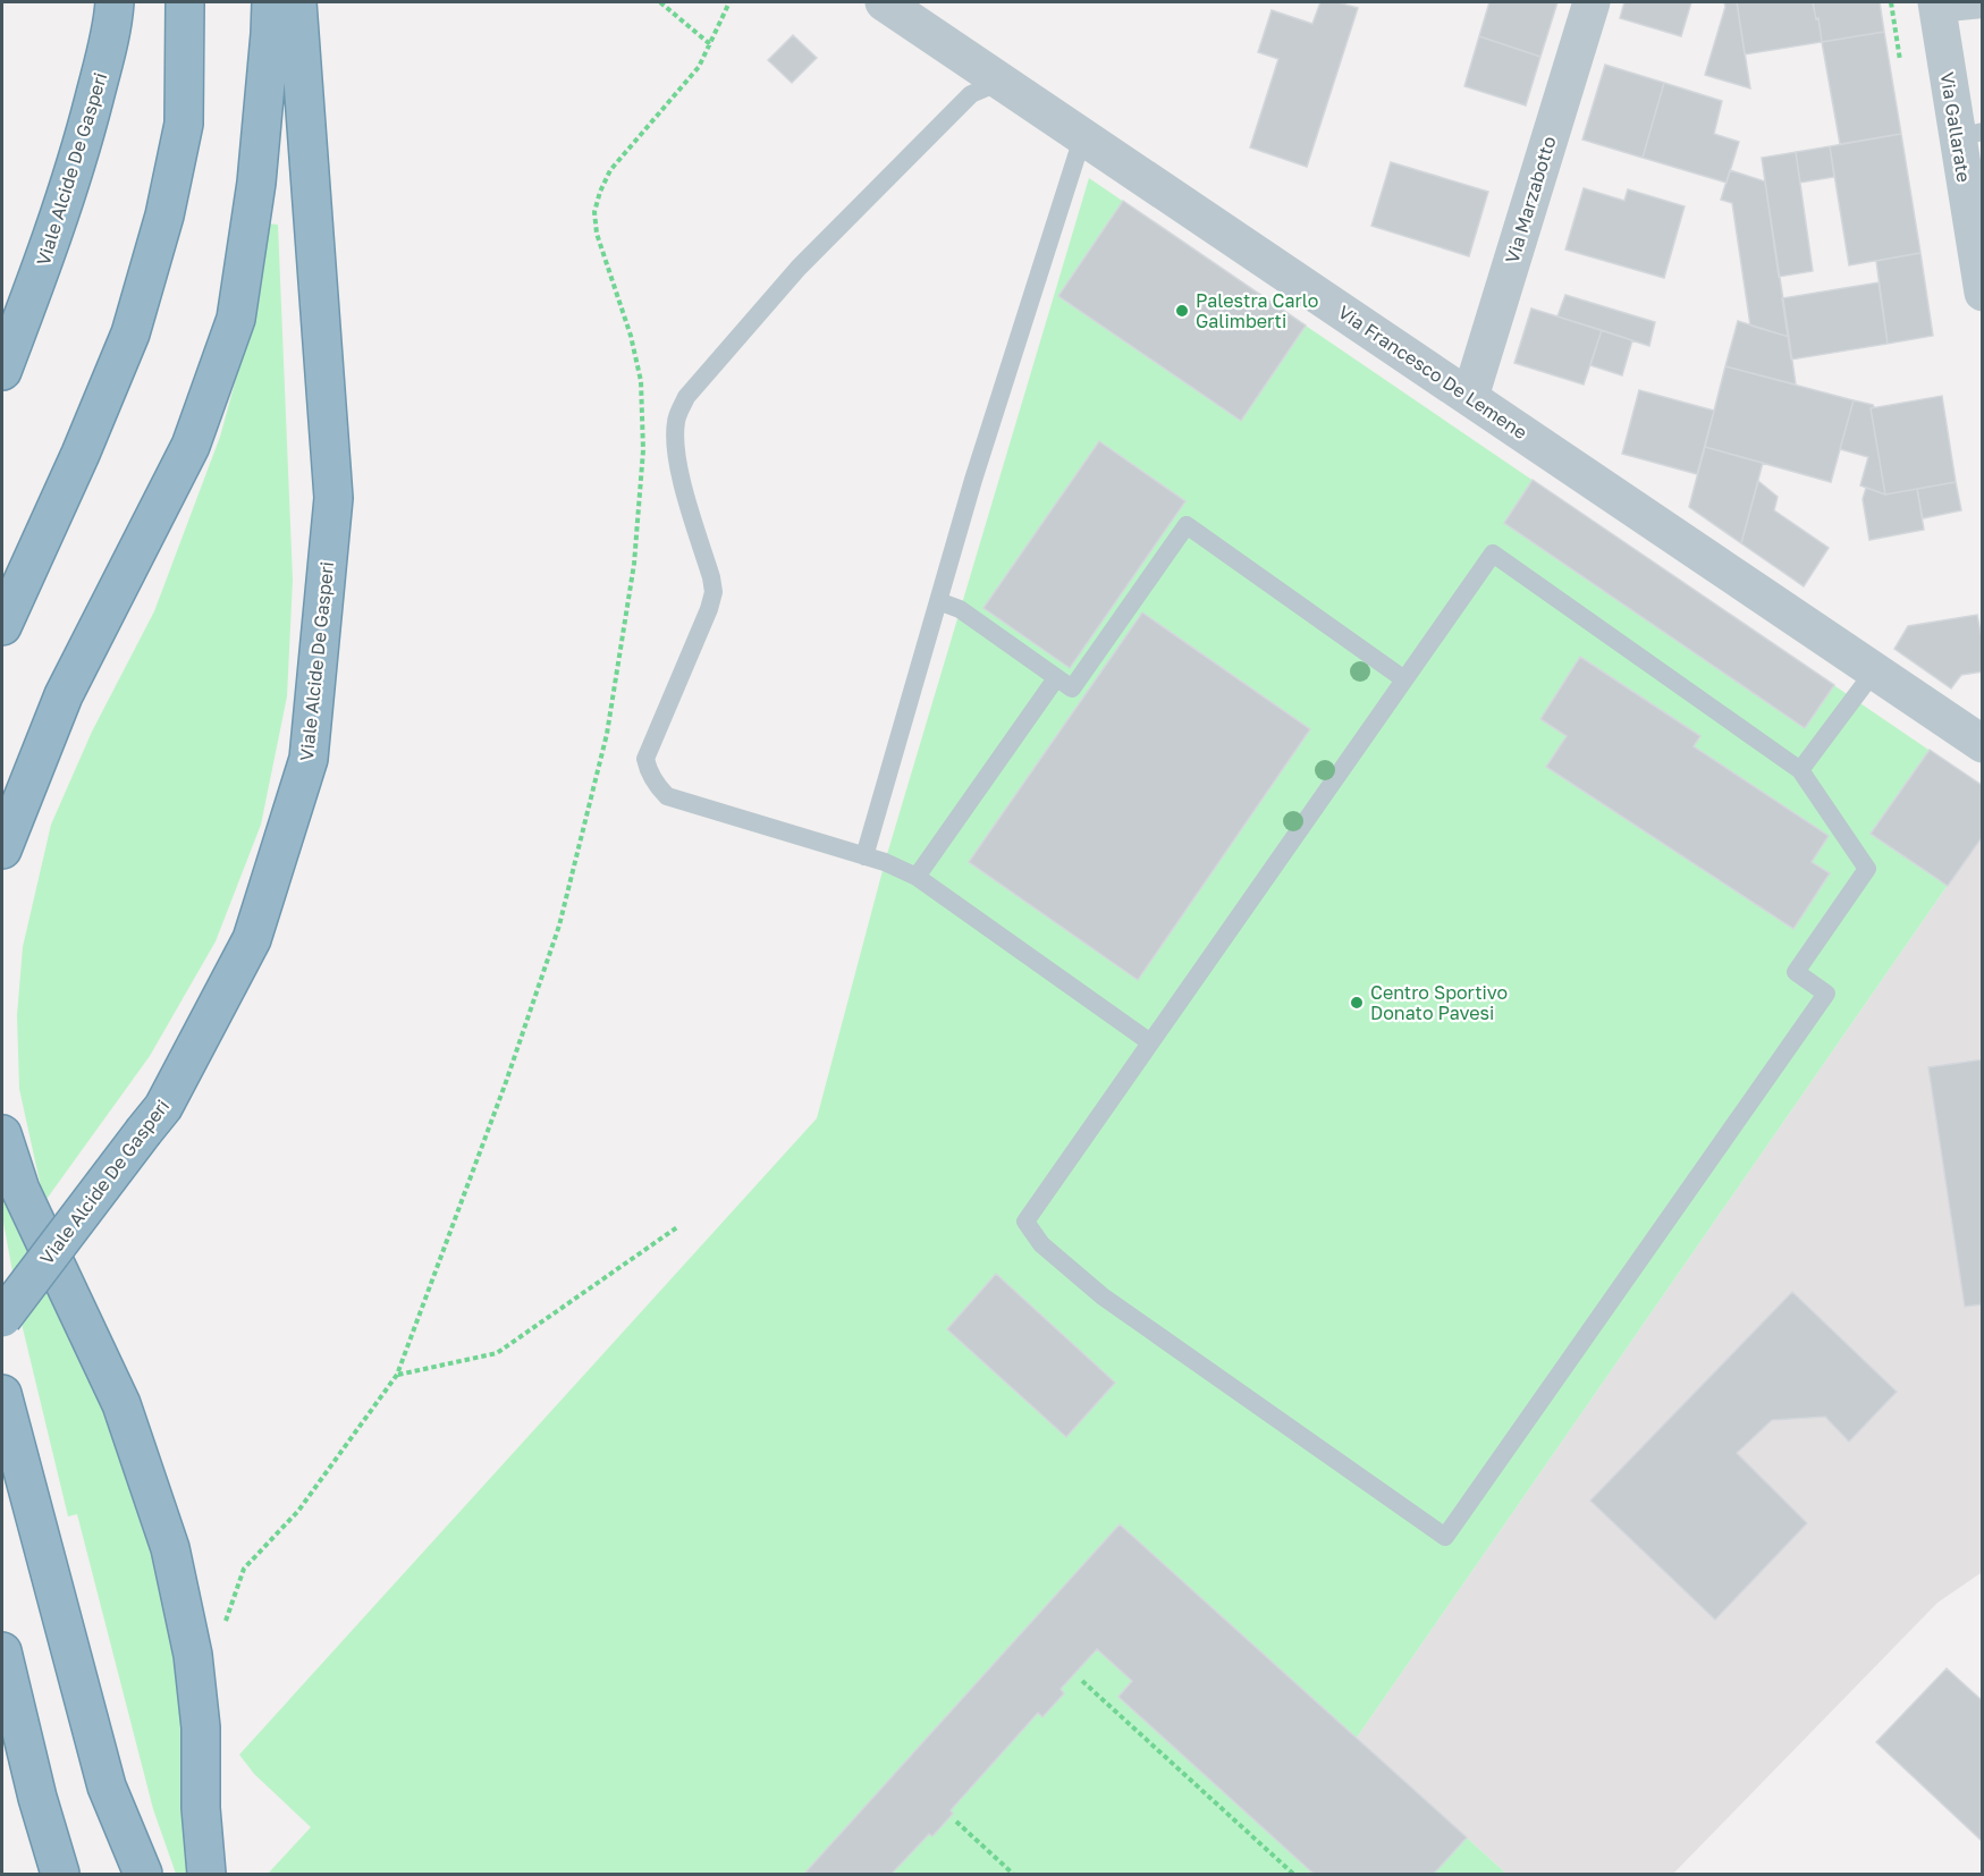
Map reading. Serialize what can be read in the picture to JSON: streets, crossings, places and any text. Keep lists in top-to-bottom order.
{
  "streets": {
    "highway": ["Viale Alcide De Gasperi"],
    "street": ["Via Gallarate", "Via Marzabotto", "Via Francesco De Lemene"]
  },
  "crossings": [
    ["Via Marzabotto", "Via Francesco De Lemene"]
  ],
  "places": ["Palestra Carlo Galimberti", "Centro Sportivo Donato Pavesi"]
}
